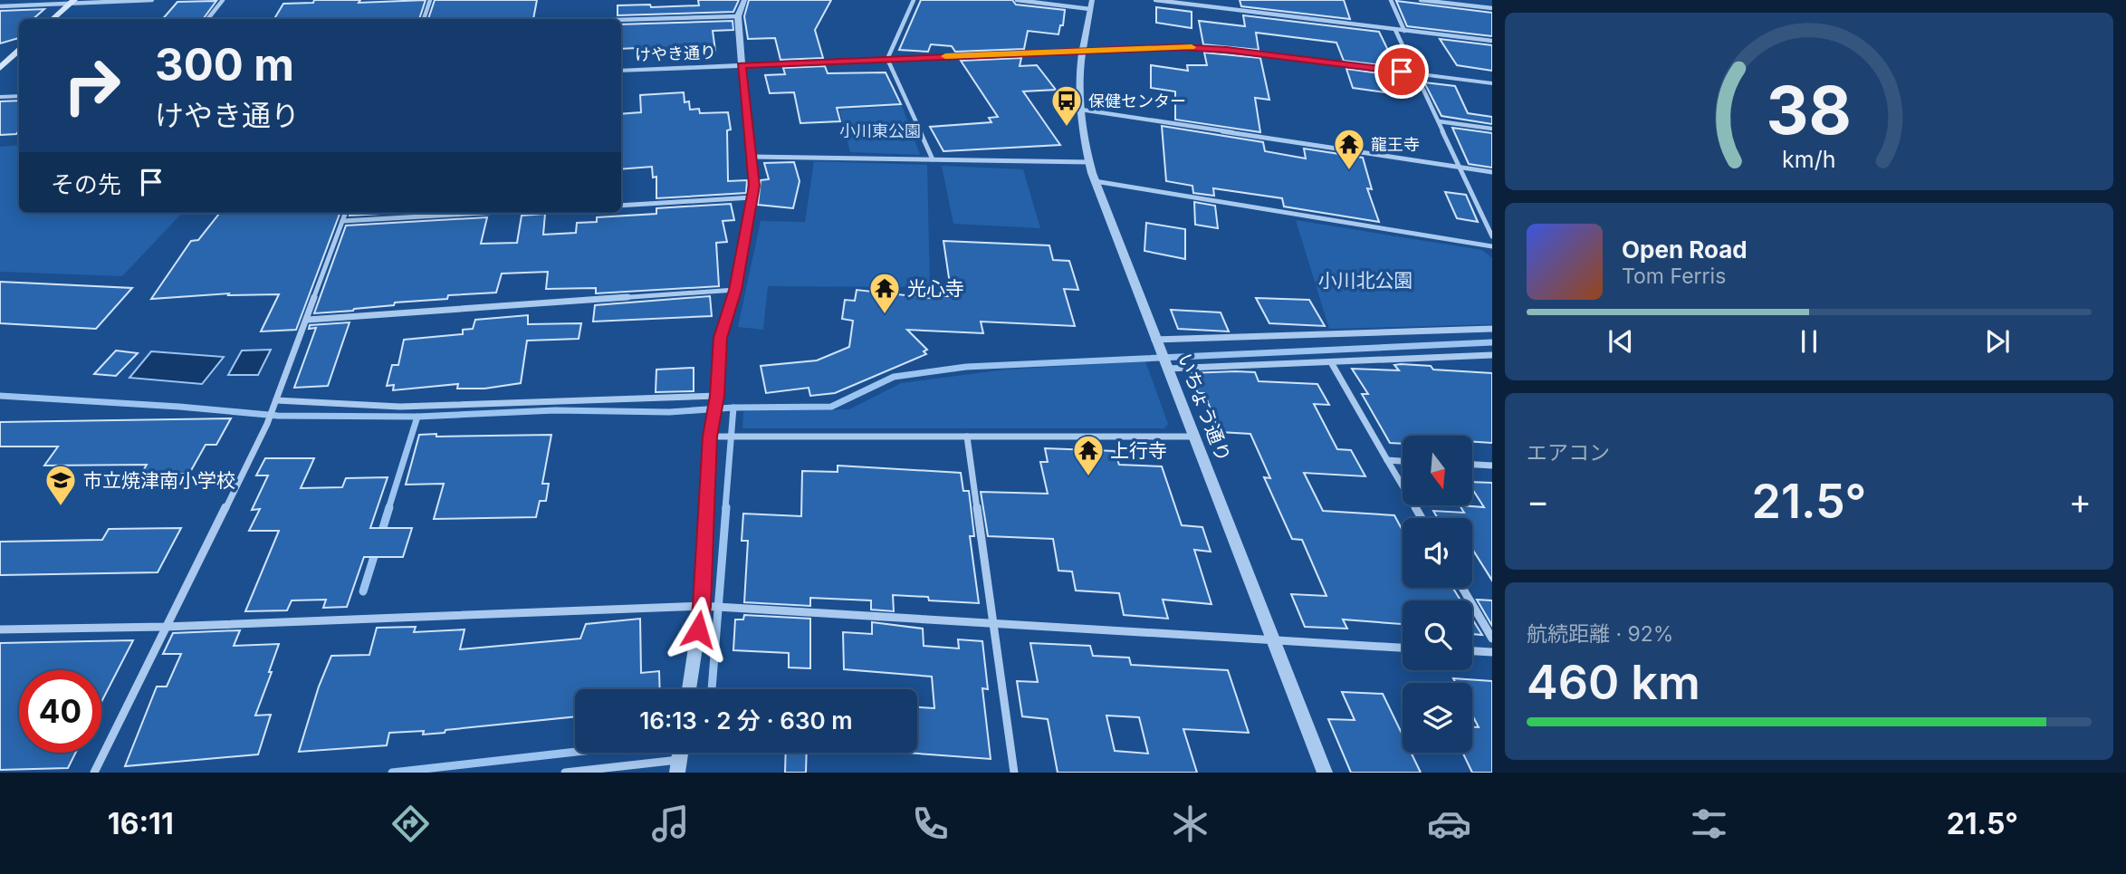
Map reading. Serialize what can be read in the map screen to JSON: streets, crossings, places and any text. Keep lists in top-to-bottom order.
{
  "streets": {
    "street": ["けやき通り", "いちょう通り"]
  },
  "crossings": [
    ["けやき通り", "いちょう通り"]
  ],
  "parks": ["小川東公園", "小川北公園"],
  "places": {
    "bus stop": ["保健センター"],
    "temple": ["龍王寺", "光心寺", "上行寺"],
    "school or university": ["市立焼津南小学校"]
  },
  "north": "bottom",
  "page": {
    "turn": ["300 m", "けやき通り"],
    "then": "その先",
    "song": ["Open Road", "Tom Ferris"],
    "tile": [
      "エアコン",
      ["航続距離 · 92%", "460 km"]
    ],
    "heat": ["−", "21.5°", "+"],
    "limit": "40",
    "trip": "16:13 · 2 分 · 630 m",
    "tabs": ["16:11", "21.5°"],
    "gauge": ["38", "km/h"]
  }
}
